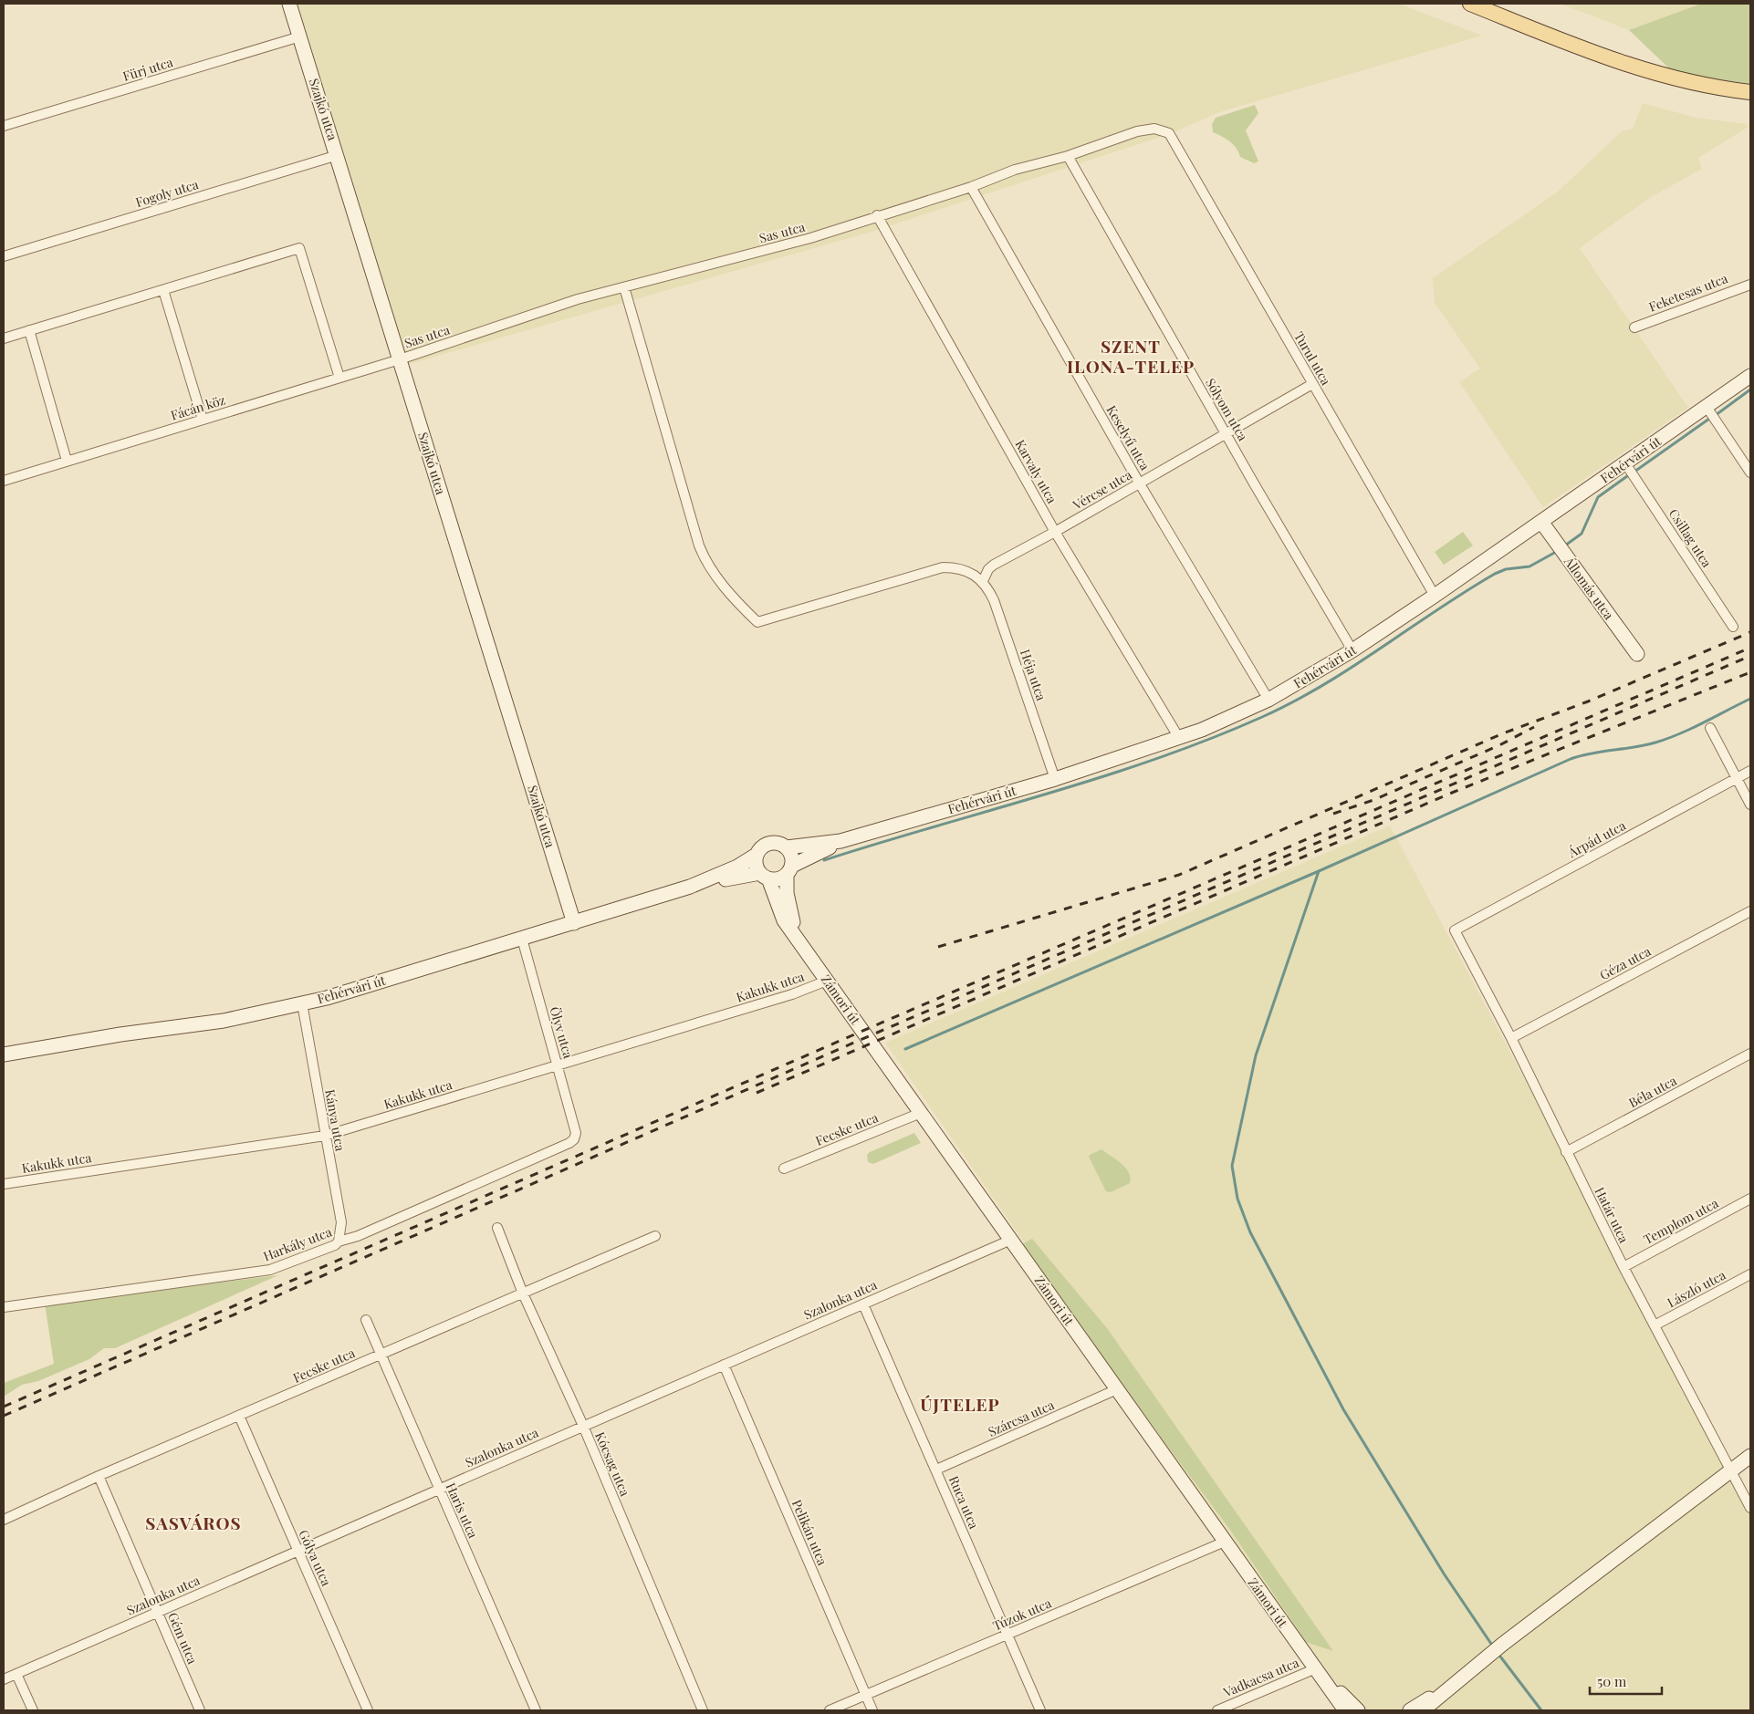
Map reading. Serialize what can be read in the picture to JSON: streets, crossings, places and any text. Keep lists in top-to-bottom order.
{
  "streets": {
    "main road": [
      "Szajkó utca",
      "Fehérvári út",
      "Állomás utca",
      "Zámori út"
    ],
    "street": [
      "Fürj utca",
      "Fogoly utca",
      "Sas utca",
      "Feketesas utca",
      "Turul utca",
      "Fácán köz",
      "Sólyom utca",
      "Keselyű utca",
      "Karvaly utca",
      "Vércse utca",
      "Csillag utca",
      "Héja utca",
      "Árpád utca",
      "Géza utca",
      "Kakukk utca",
      "Ölyv utca",
      "Béla utca",
      "Kánya utca",
      "Fecske utca",
      "Határ utca",
      "Templom utca",
      "Harkály utca",
      "László utca",
      "Szalonka utca",
      "Szárcsa utca",
      "Kócsag utca",
      "Ruca utca",
      "Haris utca",
      "Pelikán utca",
      "Gólya utca",
      "Túzok utca",
      "Gém utca",
      "Vadkacsa utca"
    ]
  },
  "crossings": [
    ["Fürj utca", "Szajkó utca"],
    ["Szajkó utca", "Fogoly utca"],
    ["Szajkó utca", "Sas utca"],
    ["Szajkó utca", "Fácán köz"],
    ["Szajkó utca", "Fehérvári út"],
    ["Sas utca", "Turul utca"],
    ["Sas utca", "Fácán köz"],
    ["Sas utca", "Sólyom utca"],
    ["Sas utca", "Keselyű utca"],
    ["Sas utca", "Karvaly utca"],
    ["Turul utca", "Fehérvári út"],
    ["Turul utca", "Vércse utca"],
    ["Sólyom utca", "Fehérvári út"],
    ["Sólyom utca", "Vércse utca"],
    ["Keselyű utca", "Fehérvári út"],
    ["Keselyű utca", "Vércse utca"],
    ["Fehérvári út", "Karvaly utca"],
    ["Fehérvári út", "Csillag utca"],
    ["Fehérvári út", "Állomás utca"],
    ["Fehérvári út", "Héja utca"],
    ["Fehérvári út", "Zámori út"],
    ["Fehérvári út", "Ölyv utca"],
    ["Fehérvári út", "Kánya utca"],
    ["Karvaly utca", "Vércse utca"],
    ["Vércse utca", "Héja utca"],
    ["Árpád utca", "Határ utca"],
    ["Géza utca", "Határ utca"],
    ["Kakukk utca", "Zámori út"],
    ["Kakukk utca", "Ölyv utca"],
    ["Kakukk utca", "Kánya utca"],
    ["Zámori út", "Fecske utca"],
    ["Zámori út", "Szalonka utca"],
    ["Zámori út", "Szárcsa utca"],
    ["Zámori út", "Túzok utca"],
    ["Zámori út", "Vadkacsa utca"],
    ["Ölyv utca", "Harkály utca"],
    ["Béla utca", "Határ utca"],
    ["Kánya utca", "Harkály utca"],
    ["Fecske utca", "Kócsag utca"],
    ["Fecske utca", "Haris utca"],
    ["Fecske utca", "Gólya utca"],
    ["Fecske utca", "Gém utca"],
    ["Határ utca", "Templom utca"],
    ["Határ utca", "László utca"],
    ["Szalonka utca", "Kócsag utca"],
    ["Szalonka utca", "Ruca utca"],
    ["Szalonka utca", "Haris utca"],
    ["Szalonka utca", "Pelikán utca"],
    ["Szalonka utca", "Gólya utca"],
    ["Szalonka utca", "Gém utca"],
    ["Szárcsa utca", "Ruca utca"],
    ["Ruca utca", "Túzok utca"],
    ["Pelikán utca", "Túzok utca"]
  ],
  "districts": ["SZENT ILONA-TELEP", "ÚJTELEP", "SASVÁROS"],
  "scale_bar": "50 m"
}
